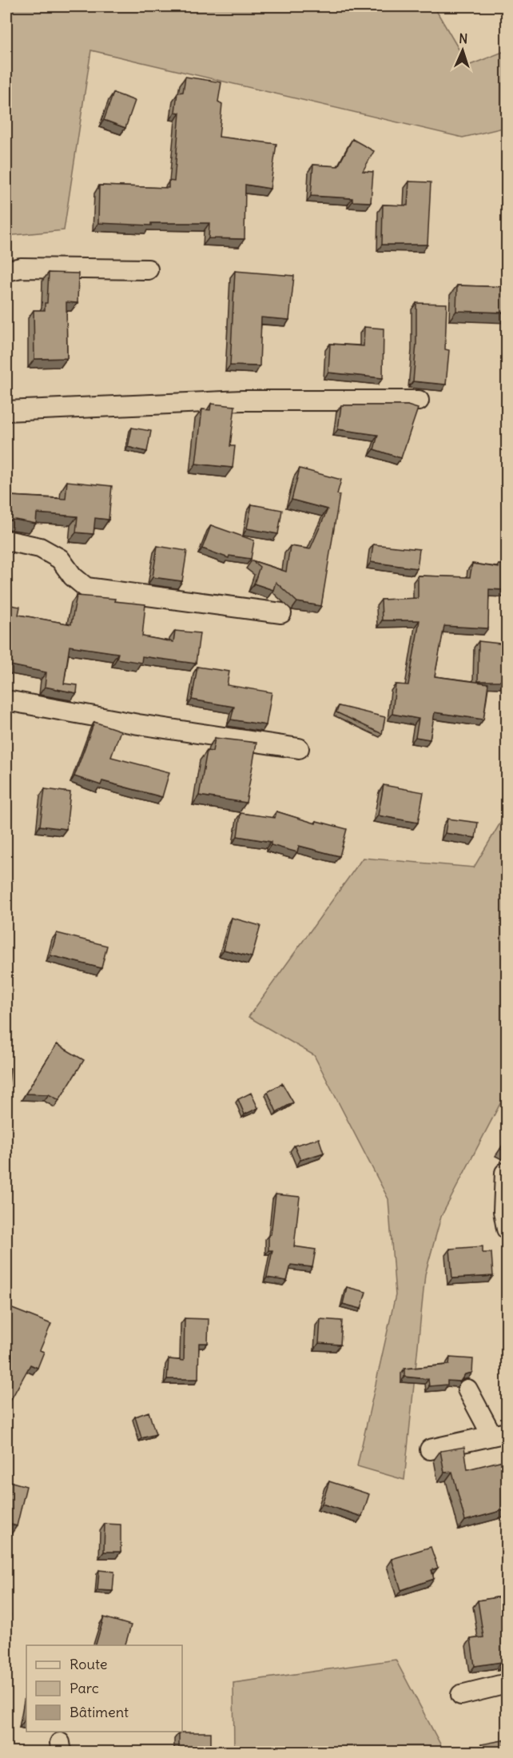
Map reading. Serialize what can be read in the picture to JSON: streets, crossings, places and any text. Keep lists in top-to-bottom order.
{
  "legend": ["Route", "Parc", "Bâtiment"],
  "north": "top"
}
